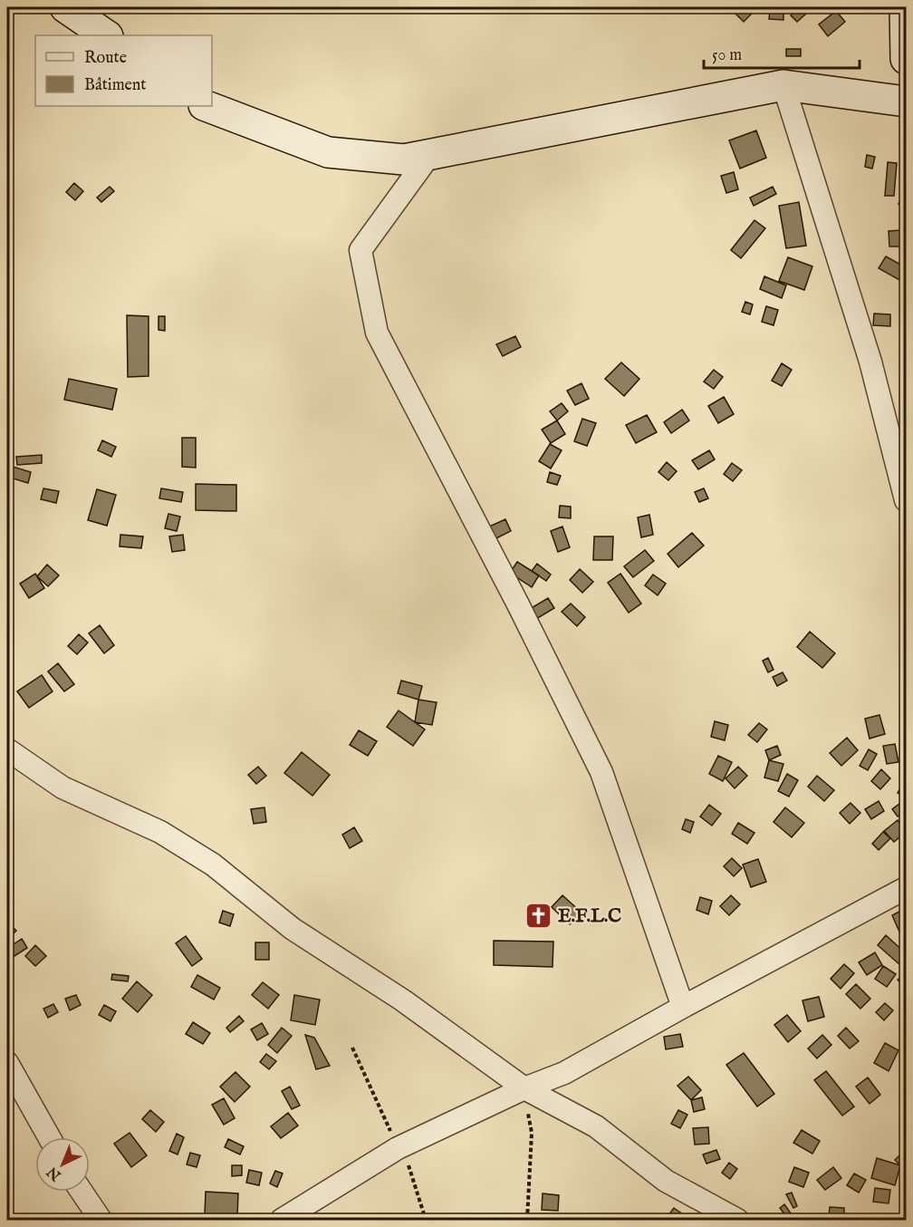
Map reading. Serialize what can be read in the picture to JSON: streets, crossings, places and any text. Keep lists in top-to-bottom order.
{
  "places": {
    "church": ["E.F.L.C"]
  },
  "legend": ["Route", "Bâtiment"],
  "scale_bar": "50 m",
  "north": "bottom left"
}
